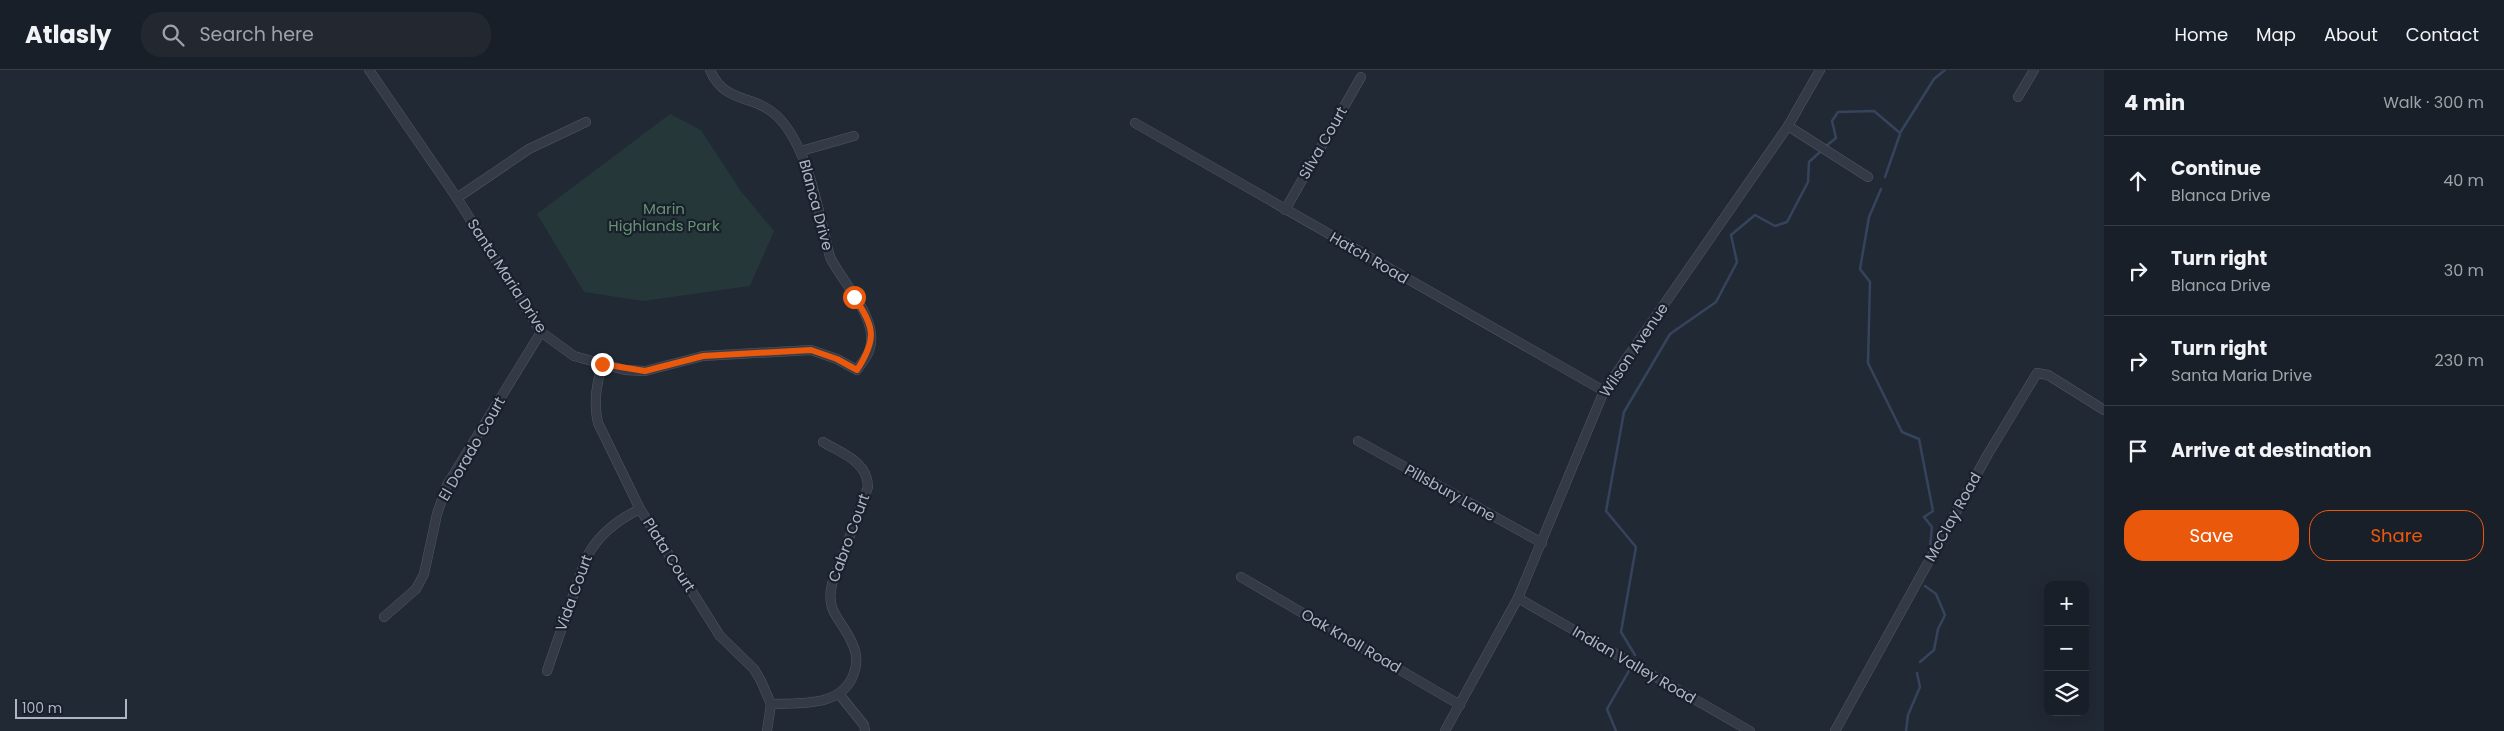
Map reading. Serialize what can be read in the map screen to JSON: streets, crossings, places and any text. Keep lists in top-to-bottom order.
{
  "streets": {
    "street": [
      "Silva Court",
      "Blanca Drive",
      "Hatch Road",
      "Santa Maria Drive",
      "Wilson Avenue",
      "El Dorado Court",
      "Pillsbury Lane",
      "McClay Road",
      "Cabro Court",
      "Plata Court",
      "Vida Court",
      "Oak Knoll Road",
      "Indian Valley Road"
    ]
  },
  "crossings": [
    ["Silva Court", "Hatch Road"],
    ["Blanca Drive", "Santa Maria Drive"],
    ["Hatch Road", "Wilson Avenue"],
    ["Santa Maria Drive", "El Dorado Court"],
    ["Santa Maria Drive", "Plata Court"],
    ["Wilson Avenue", "Pillsbury Lane"],
    ["Wilson Avenue", "Oak Knoll Road"],
    ["Wilson Avenue", "Indian Valley Road"],
    ["Plata Court", "Vida Court"]
  ],
  "parks": ["Marin Highlands Park"],
  "scale_bar": "100 m",
  "page": {
    "header": "Atlasly",
    "search": "Search here",
    "nav": [
      "Home",
      "Map",
      "About",
      "Contact"
    ],
    "heading": ["4 min", "Walk · 300 m"],
    "list": [
      ["Continue", "Blanca Drive", "40 m"],
      ["Turn right", "Blanca Drive", "30 m"],
      ["Turn right", "Santa Maria Drive", "230 m"],
      "Arrive at destination"
    ],
    "buttons": ["Save", "Share"],
    "map_buttons": ["+", "−"],
    "scale": "100 m"
  }
}
